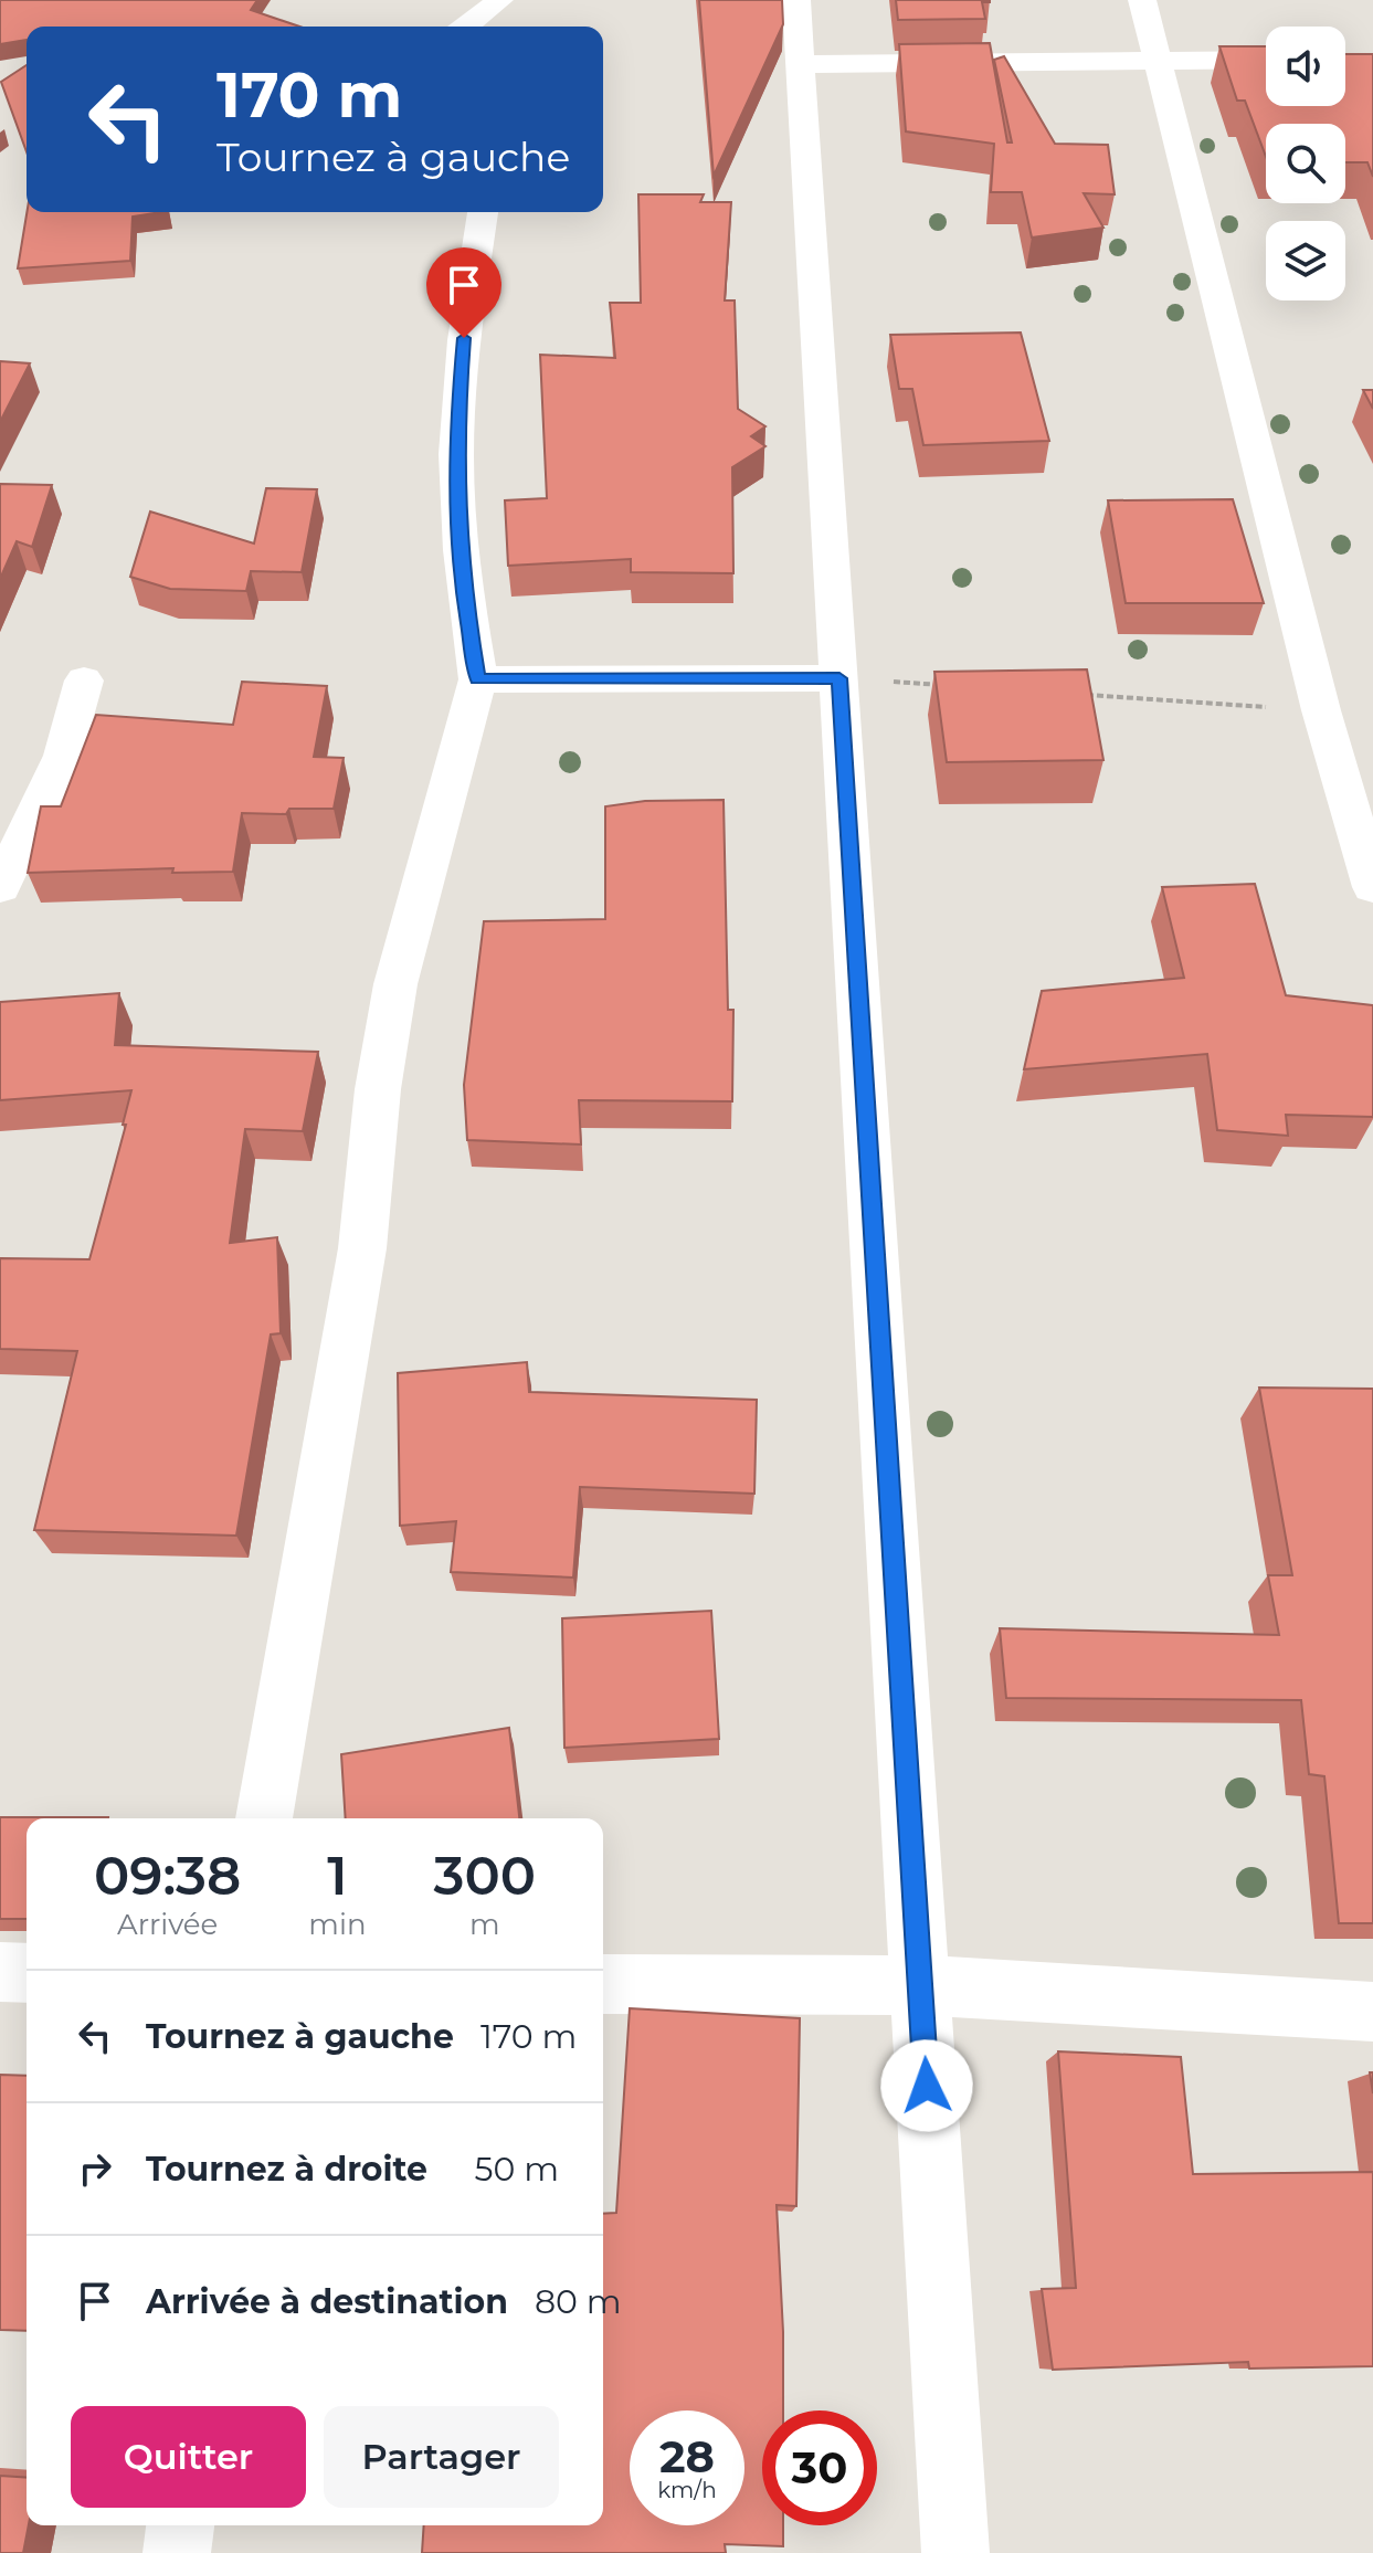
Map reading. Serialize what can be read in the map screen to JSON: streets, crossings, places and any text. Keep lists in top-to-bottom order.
{
  "page": {
    "turn": ["170 m", "Tournez à gauche"],
    "eta": [
      "09:38",
      "Arrivée",
      "1",
      "min",
      "300",
      "m"
    ],
    "list": [
      {
        "name": "Tournez à gauche",
        "value": "170 m"
      },
      {
        "name": "Tournez à droite",
        "value": "50 m"
      },
      {
        "name": "Arrivée à destination",
        "value": "80 m"
      }
    ],
    "buttons": ["Quitter", "Partager"],
    "speed": "28 km/h",
    "limit": "30"
  }
}
